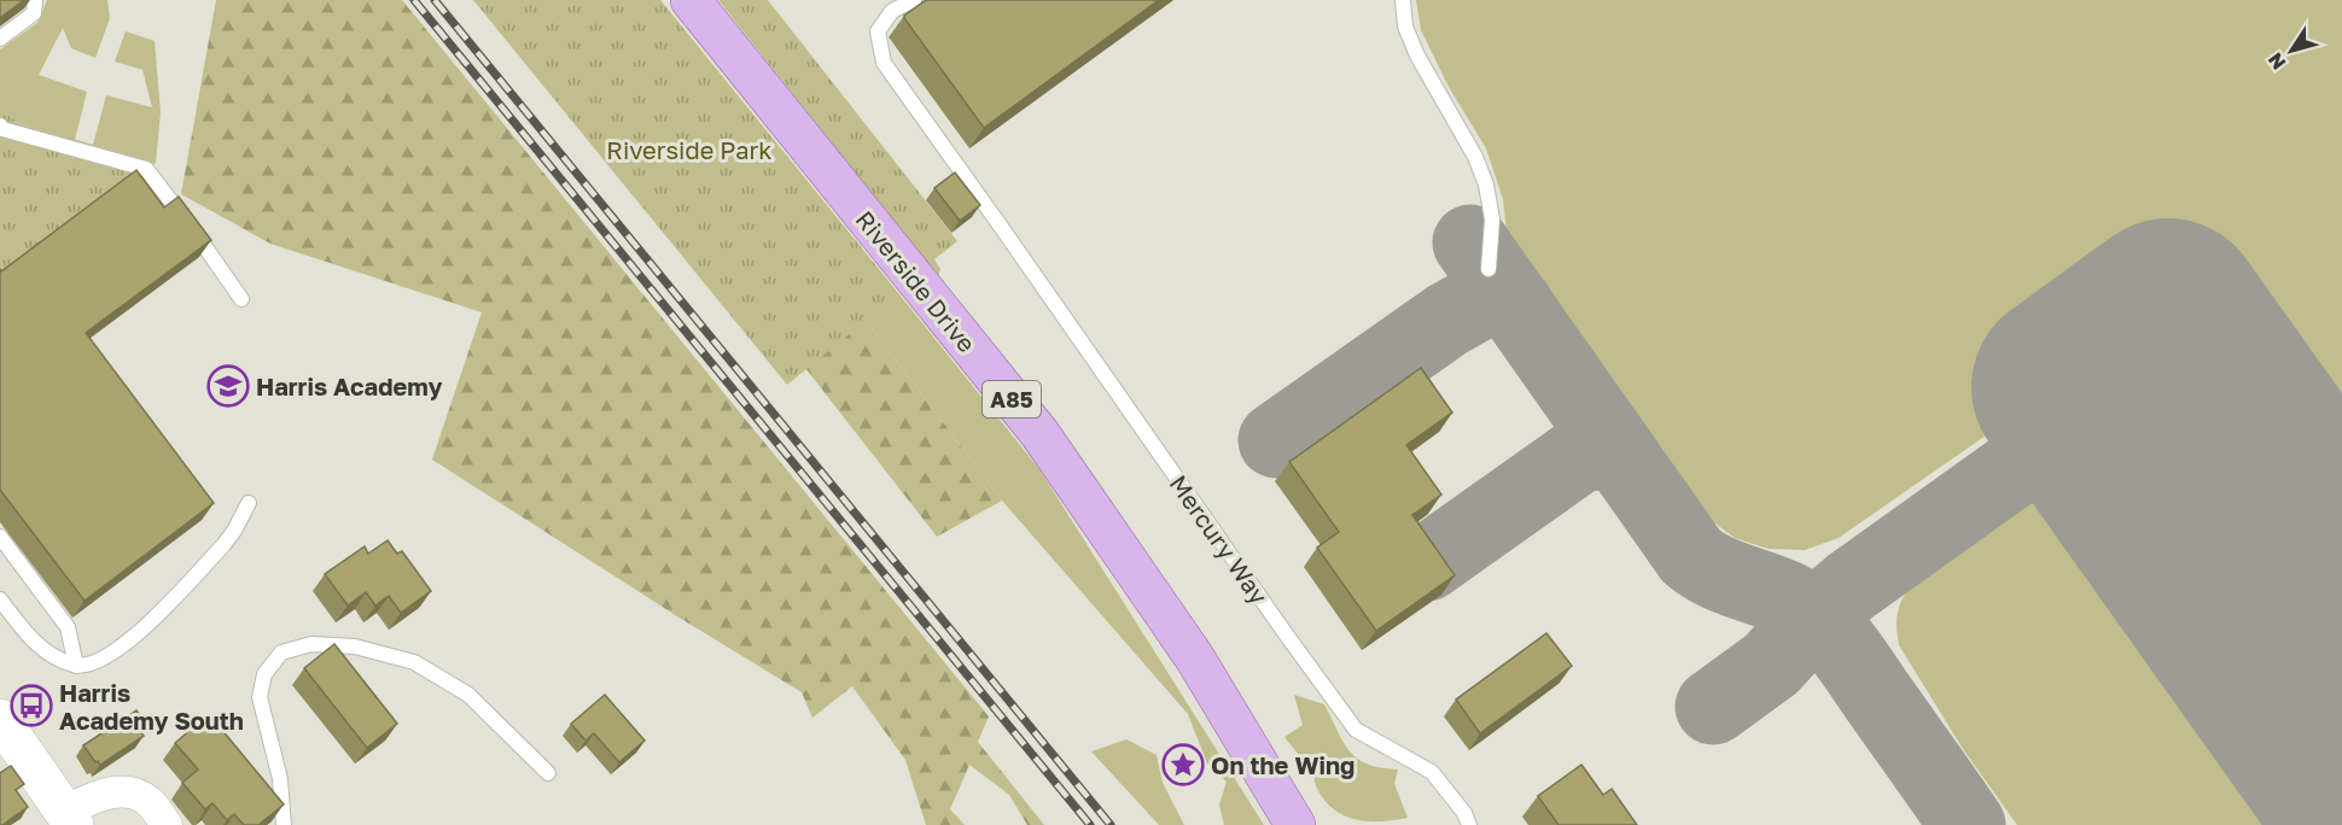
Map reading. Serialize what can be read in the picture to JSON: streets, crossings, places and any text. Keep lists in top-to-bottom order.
{
  "streets": {
    "main road": ["Riverside Drive", "A85"],
    "lane": ["Mercury Way"]
  },
  "parks": ["Riverside Park"],
  "places": {
    "school or university": ["Harris Academy"],
    "bus stop": ["Harris Academy South"],
    "place": ["On the Wing"]
  },
  "north": "bottom left"
}
